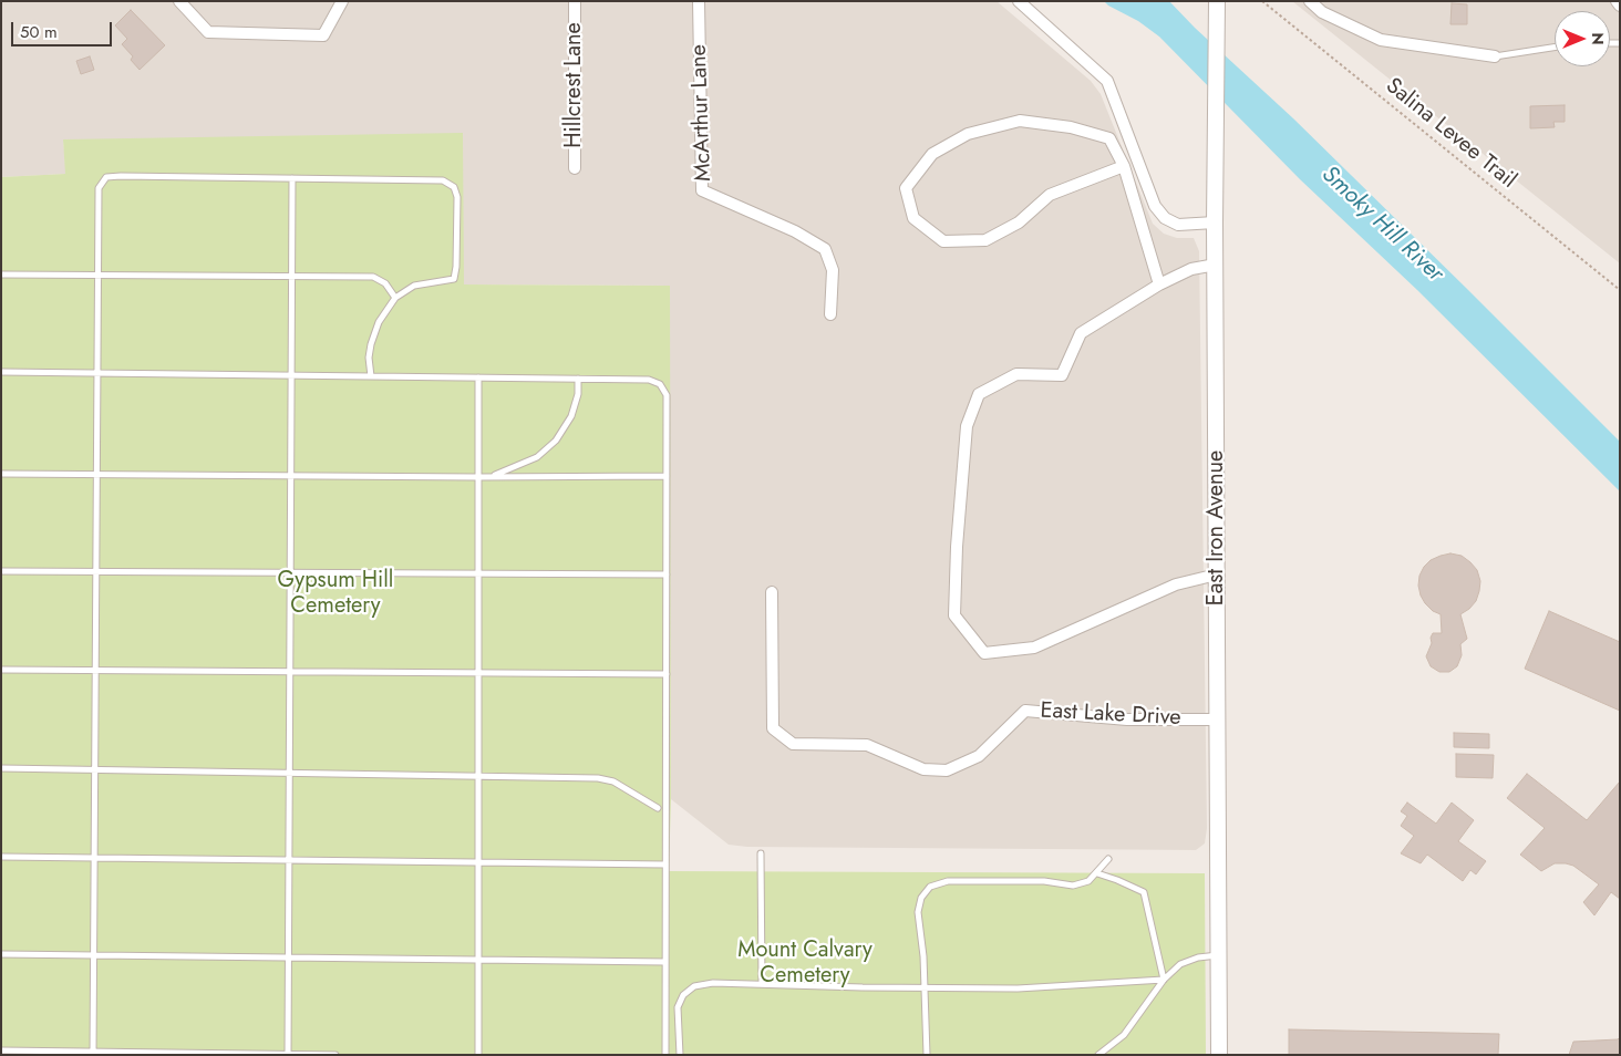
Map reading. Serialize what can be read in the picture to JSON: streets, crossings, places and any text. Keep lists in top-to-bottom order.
{
  "streets": {
    "street": [
      "Hillcrest Lane",
      "McArthur Lane",
      "East Iron Avenue",
      "East Lake Drive"
    ],
    "path": ["Salina Levee Trail"]
  },
  "crossings": [
    ["East Iron Avenue", "East Lake Drive"]
  ],
  "water": ["Smoky Hill River"],
  "parks": ["Gypsum Hill Cemetery", "Mount Calvary Cemetery"],
  "scale_bar": "50 m",
  "north": "right"
}
